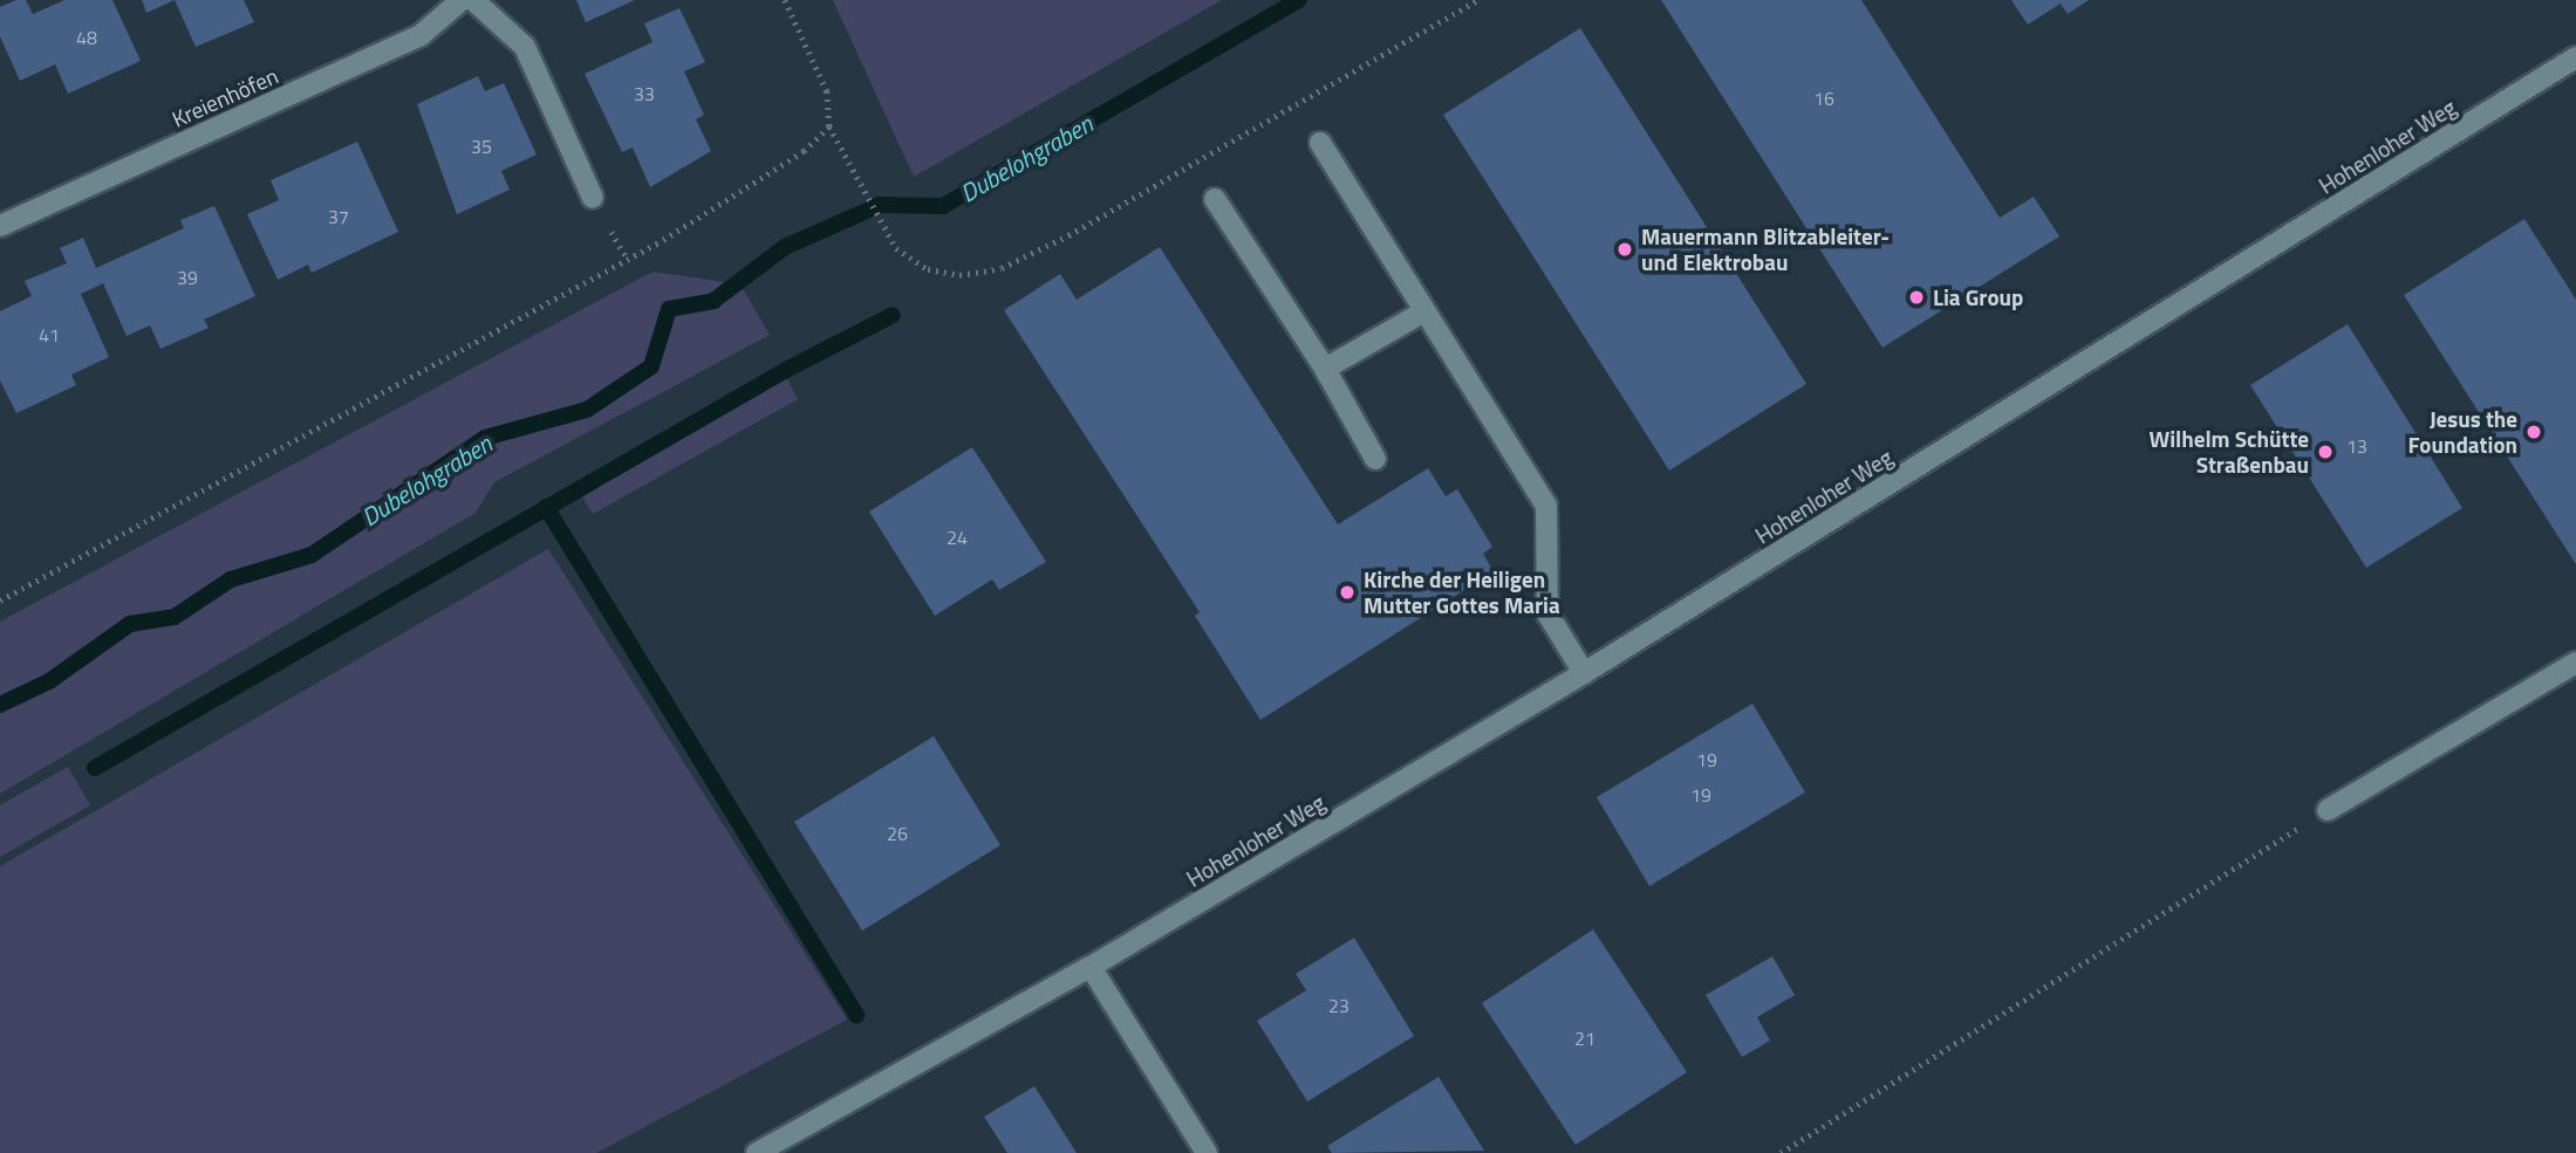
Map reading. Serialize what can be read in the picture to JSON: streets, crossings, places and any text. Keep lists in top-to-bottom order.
{
  "streets": {
    "street": ["Kreienhöfen", "Hohenloher Weg"]
  },
  "water": ["Dubelohgraben"],
  "places": [
    "Mauermann Blitzableiter- und Elektrobau",
    "Lia Group",
    "Jesus the Foundation",
    "Wilhelm Schütte Straßenbau",
    "Kirche der Heiligen Mutter Gottes Maria"
  ],
  "house_numbers": [
    "48",
    "33",
    "16",
    "35",
    "37",
    "39",
    "41",
    "13",
    "24",
    "19",
    "19",
    "26",
    "23",
    "21"
  ]
}
